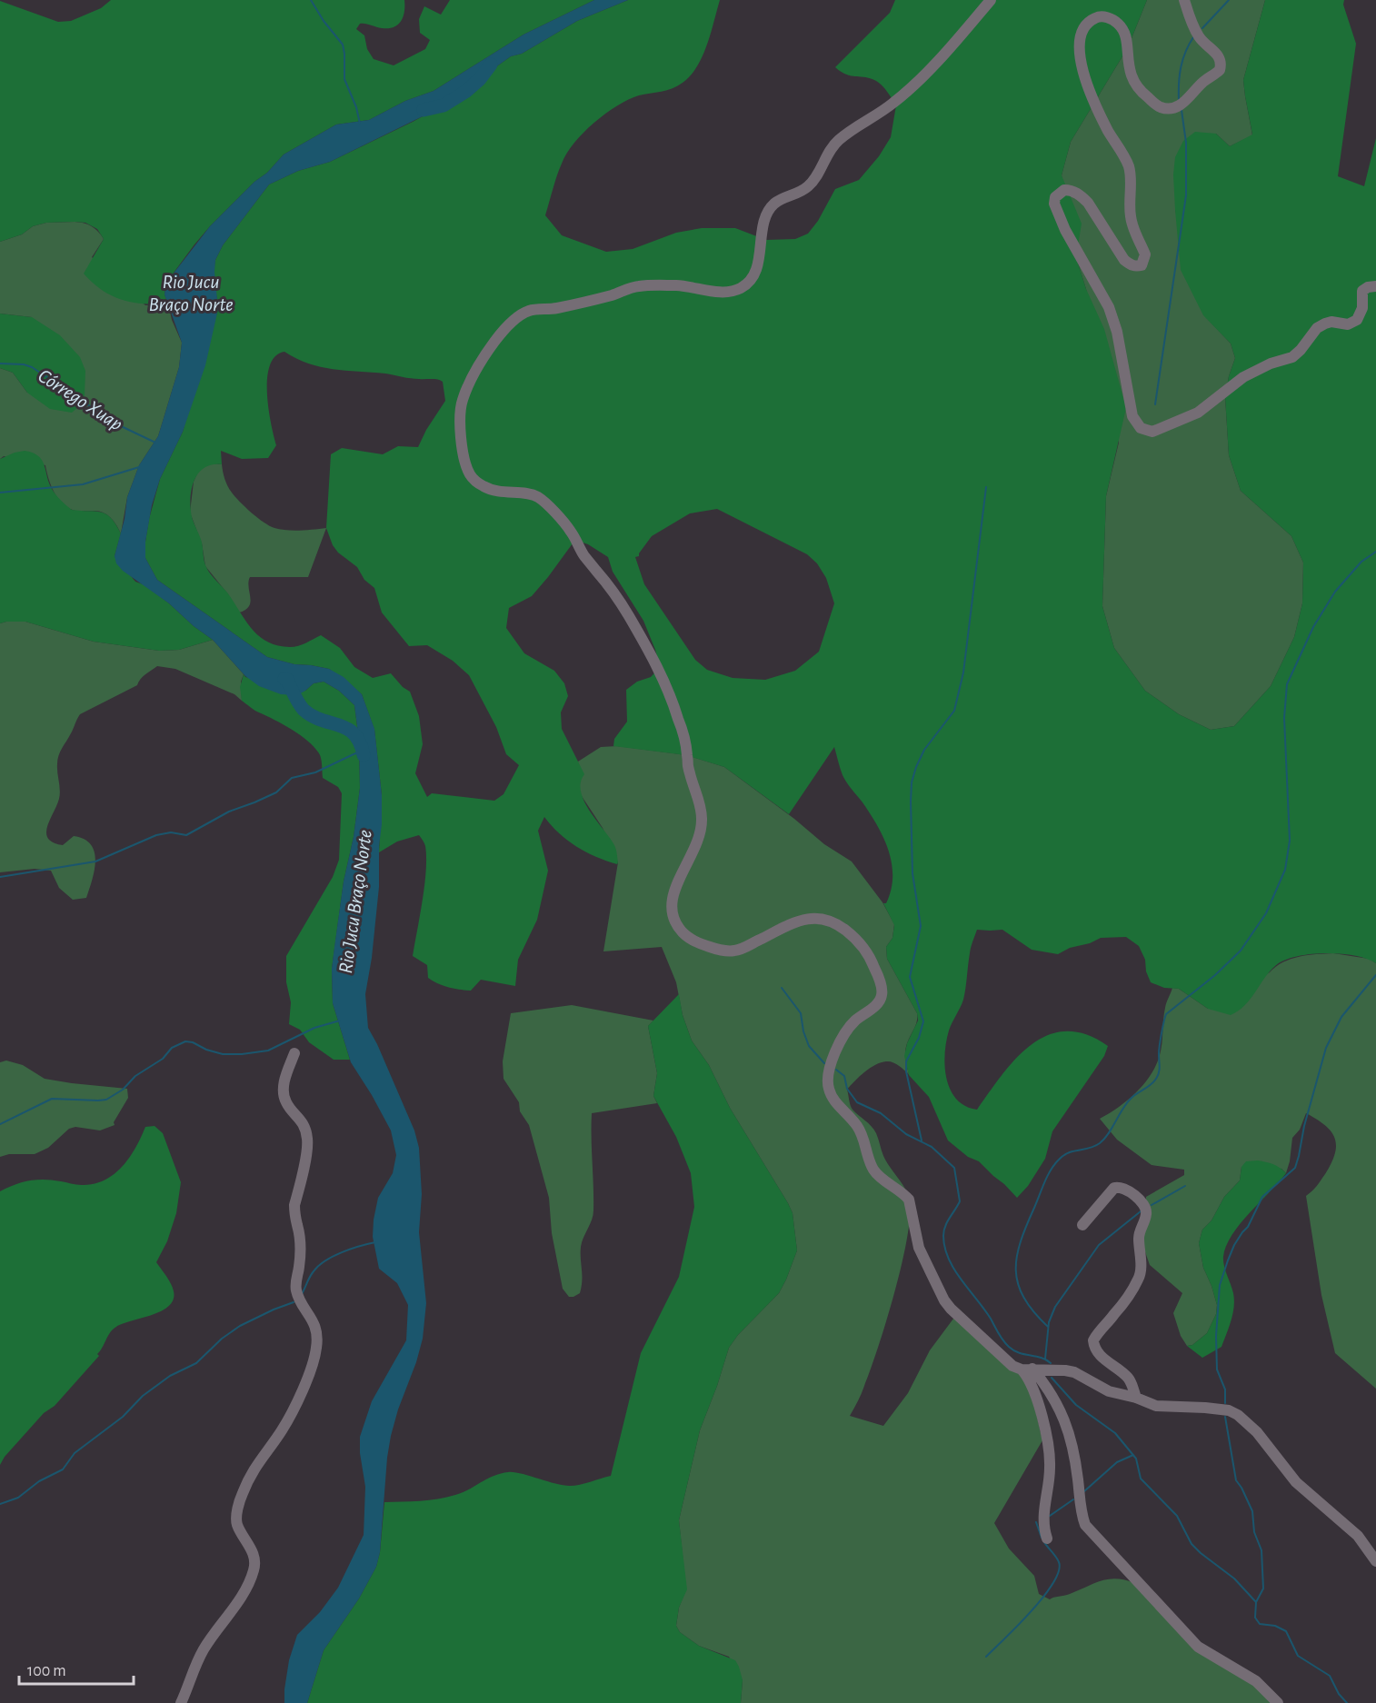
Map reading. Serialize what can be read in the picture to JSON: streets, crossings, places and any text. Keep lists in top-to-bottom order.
{
  "water": ["Rio Jucu Braço Norte", "Córrego Xuap"],
  "scale_bar": "100 m"
}
